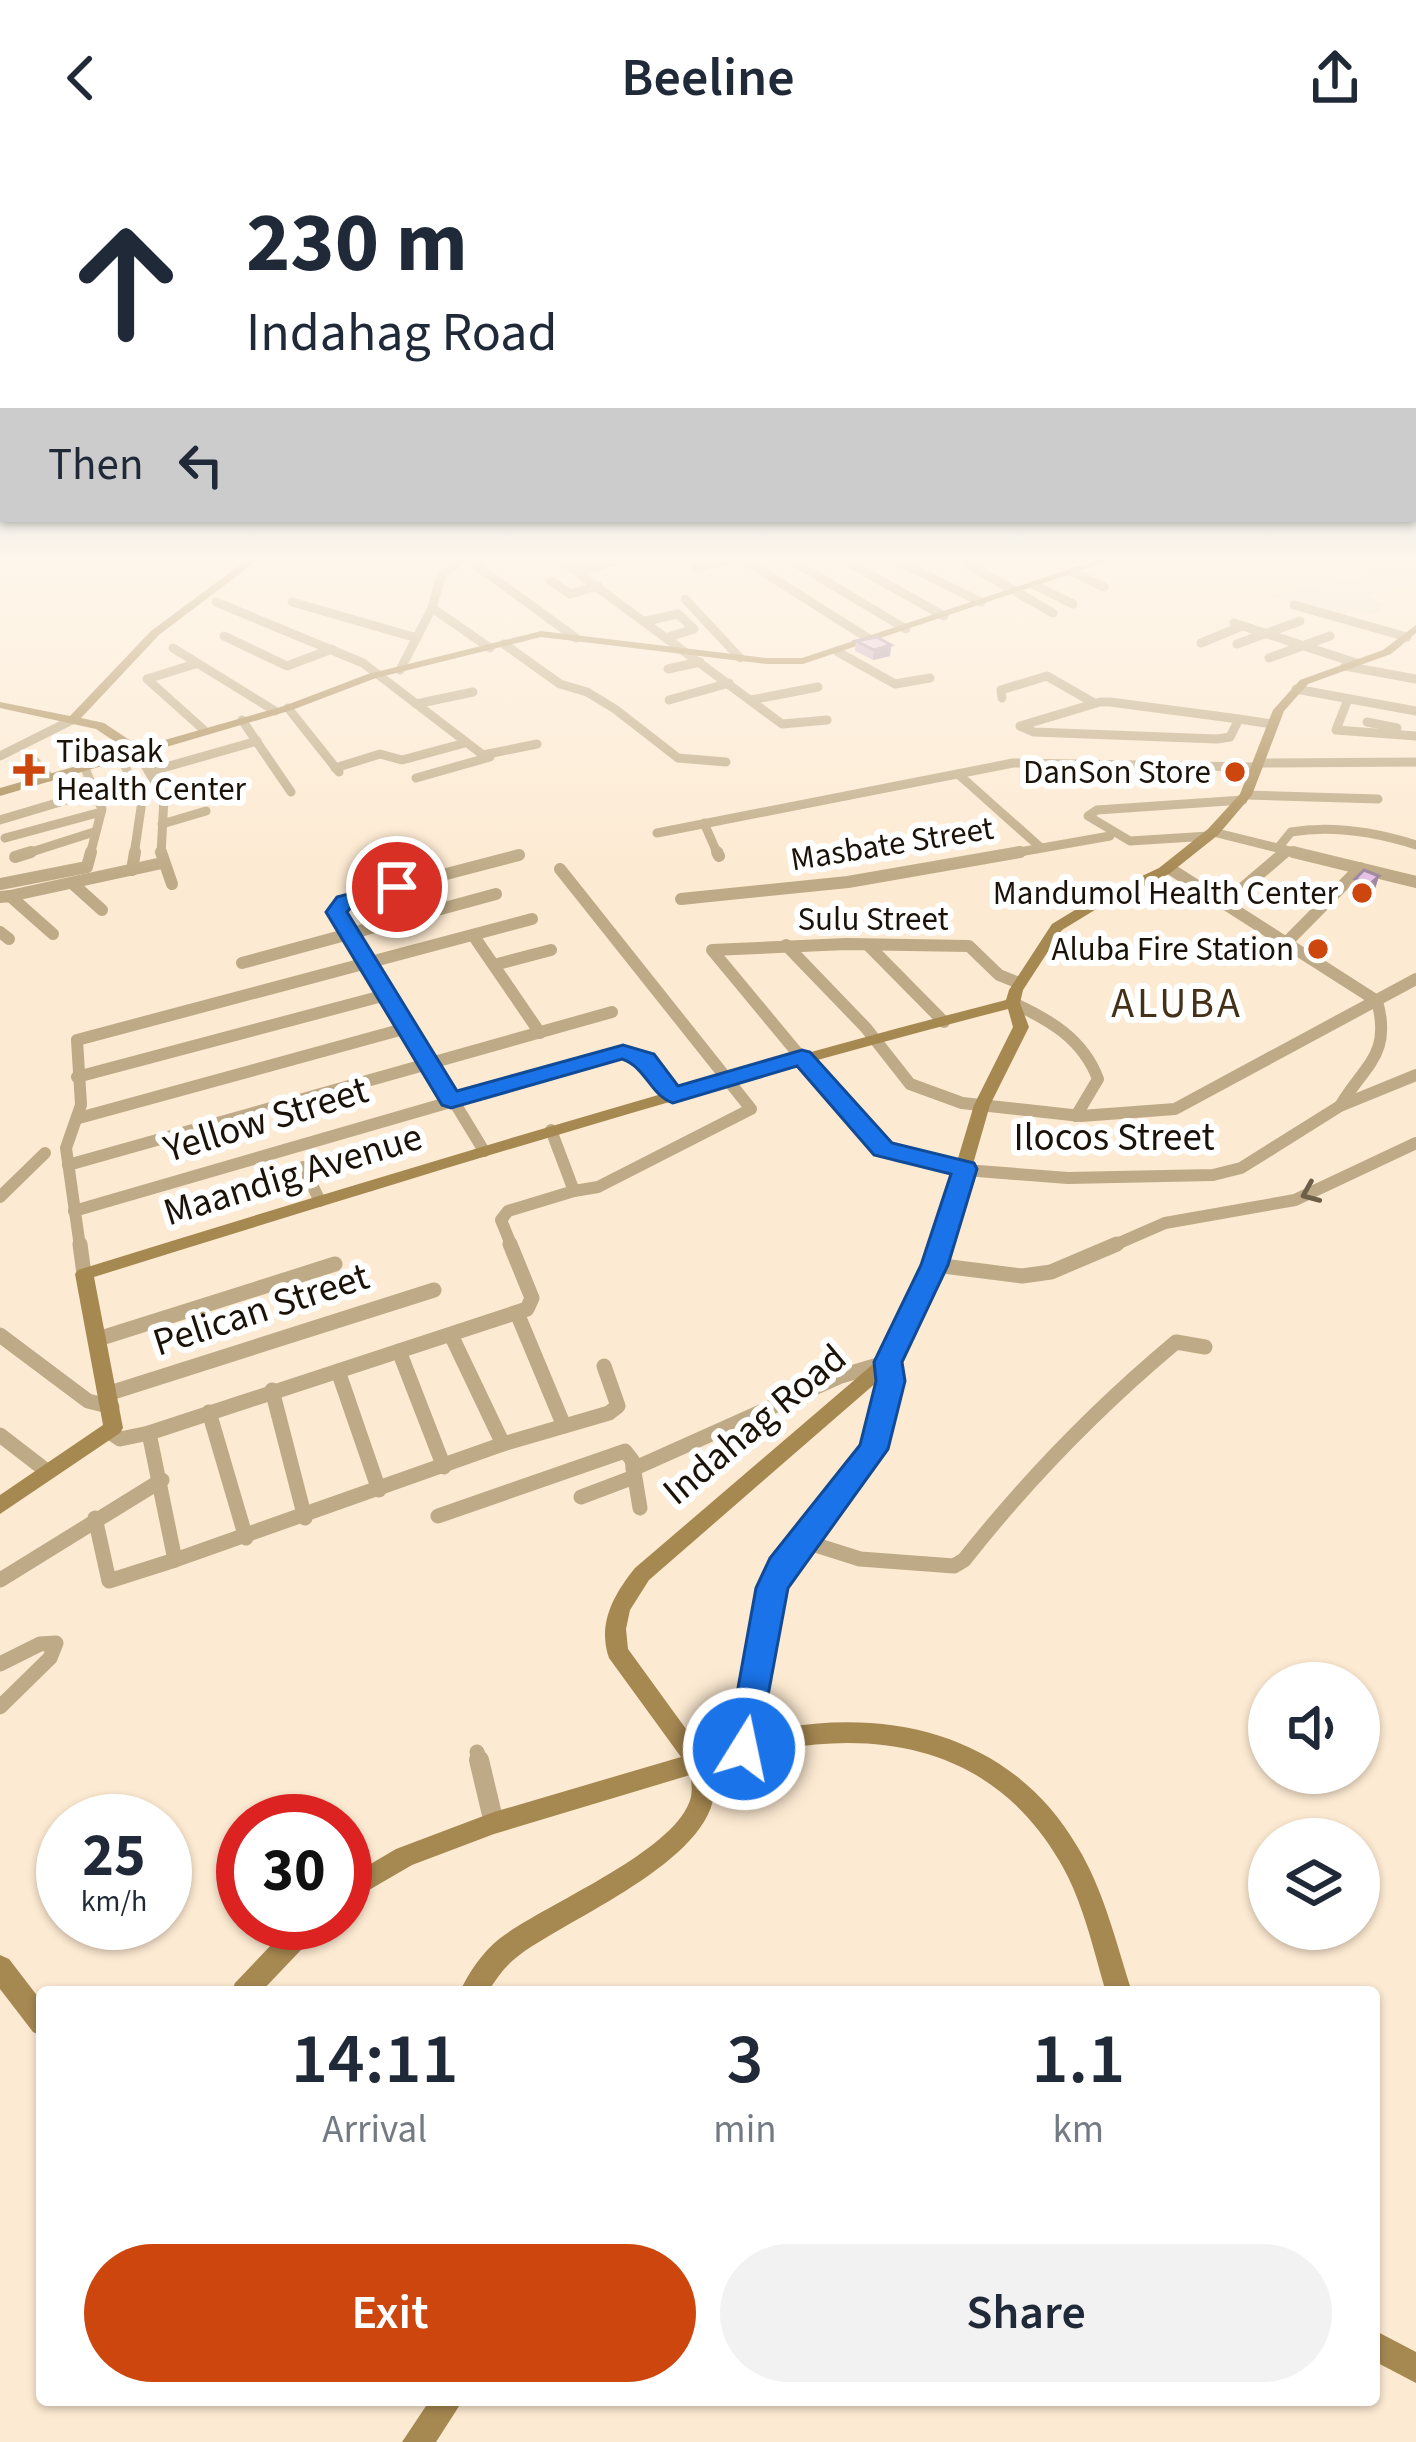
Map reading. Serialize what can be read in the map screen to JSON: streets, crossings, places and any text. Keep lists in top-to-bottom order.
{
  "streets": {
    "street": [
      "Masbate Street",
      "Sulu Street",
      "Yellow Street",
      "Ilocos Street",
      "Maandig Avenue",
      "Pelican Street",
      "Indahag Road"
    ]
  },
  "crossings": [
    ["Masbate Street", "Indahag Road"],
    ["Sulu Street", "Ilocos Street"],
    ["Sulu Street", "Indahag Road"],
    ["Yellow Street", "Maandig Avenue"],
    ["Ilocos Street", "Maandig Avenue"],
    ["Ilocos Street", "Indahag Road"],
    ["Maandig Avenue", "Indahag Road"]
  ],
  "districts": ["ALUBA"],
  "places": {
    "health": ["Tibasak Health Center"],
    "other": ["DanSon Store", "Mandumol Health Center", "Aluba Fire Station"]
  },
  "page": {
    "header": "Beeline",
    "turn": ["230 m", "Indahag Road"],
    "then": "Then",
    "speed": "25 km/h",
    "limit": "30",
    "eta": [
      "14:11",
      "Arrival",
      "3",
      "min",
      "1.1",
      "km"
    ],
    "buttons": ["Exit", "Share"]
  }
}
